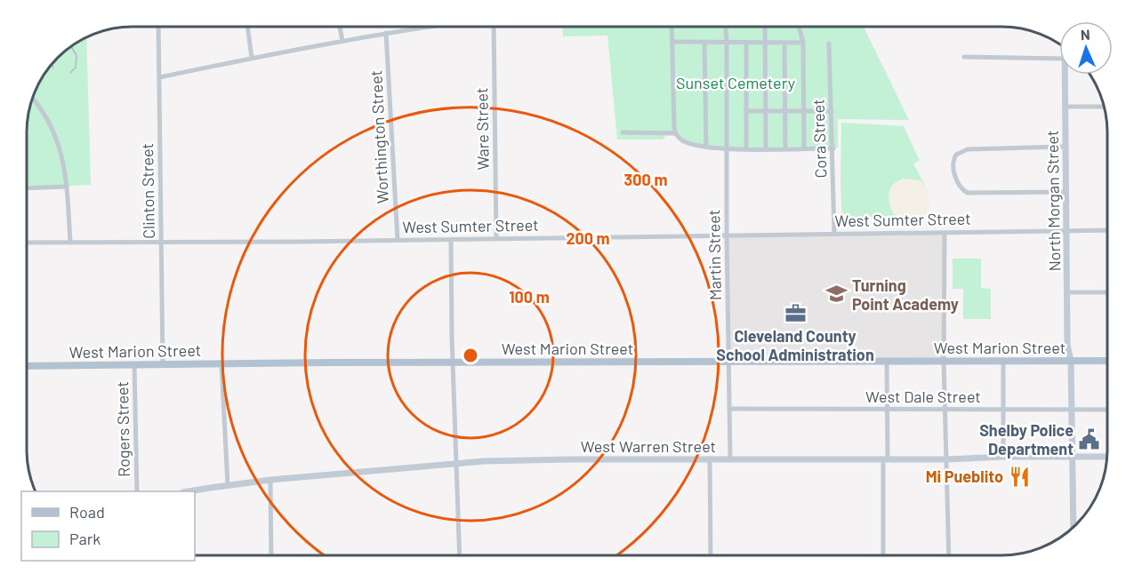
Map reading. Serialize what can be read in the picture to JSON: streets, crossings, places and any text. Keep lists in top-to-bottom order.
{
  "streets": {
    "main road": ["North Morgan Street", "West Marion Street", "West Warren Street"],
    "street": [
      "Ware Street",
      "Worthington Street",
      "Cora Street",
      "Clinton Street",
      "West Sumter Street",
      "Martin Street",
      "West Dale Street",
      "Rogers Street"
    ]
  },
  "crossings": [
    ["Ware Street", "West Sumter Street"],
    ["Worthington Street", "West Sumter Street"],
    ["Cora Street", "West Sumter Street"],
    ["Clinton Street", "West Sumter Street"],
    ["Clinton Street", "West Marion Street"],
    ["North Morgan Street", "West Sumter Street"],
    ["North Morgan Street", "West Marion Street"],
    ["North Morgan Street", "West Dale Street"],
    ["North Morgan Street", "West Warren Street"],
    ["West Sumter Street", "Martin Street"],
    ["Martin Street", "West Marion Street"],
    ["Martin Street", "West Dale Street"],
    ["Martin Street", "West Warren Street"],
    ["West Marion Street", "Rogers Street"]
  ],
  "parks": ["Sunset Cemetery"],
  "places": {
    "school or university": ["Turning Point Academy"],
    "office": ["Cleveland County School Administration"],
    "public building": ["Shelby Police Department"],
    "restaurant": ["Mi Pueblito"]
  },
  "legend": ["Road", "Park"],
  "north": "top",
  "rings": ["300 m", "200 m", "100 m"]
}
